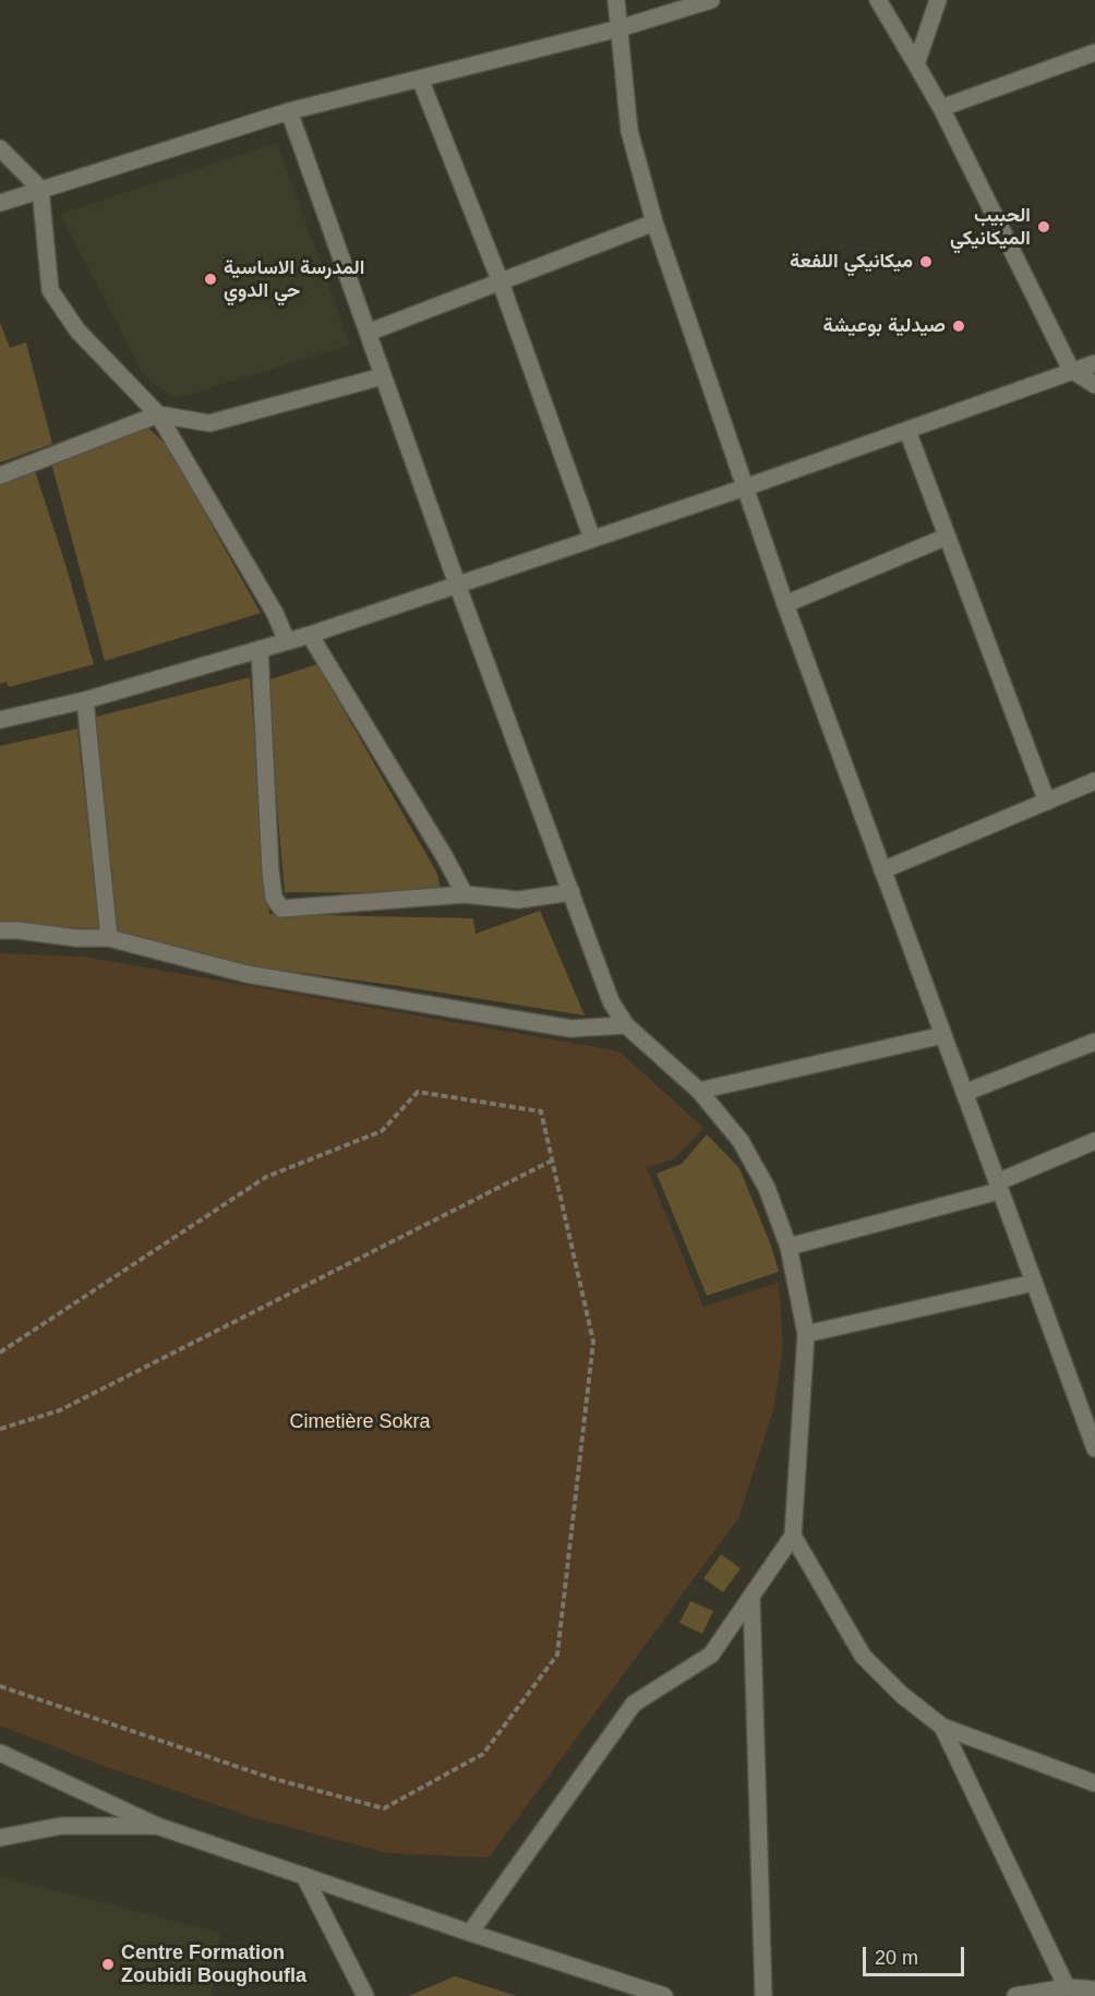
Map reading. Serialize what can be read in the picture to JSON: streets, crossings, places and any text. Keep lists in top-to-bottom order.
{
  "parks": ["Cimetière Sokra"],
  "places": [
    "الحبيب الميكانيكي",
    "ميكانيكي اللفعة",
    "المدرسة الاساسية حي الدوي",
    "صيدلية بوعيشة",
    "Centre Formation Zoubidi Boughoufla"
  ],
  "scale_bar": "20 m"
}
